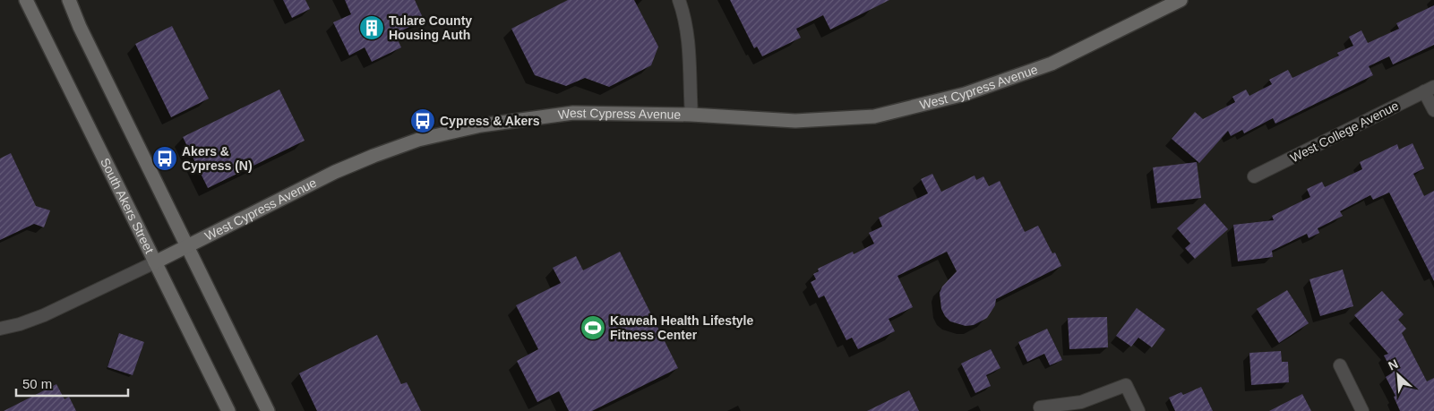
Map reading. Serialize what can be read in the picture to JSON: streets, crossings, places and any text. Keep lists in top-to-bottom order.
{
  "streets": {
    "street": ["West Cypress Avenue", "West College Avenue", "South Akers Street"]
  },
  "crossings": [
    ["West Cypress Avenue", "South Akers Street"]
  ],
  "places": {
    "building": ["Tulare County Housing Auth"],
    "bus stop": ["Cypress & Akers", "Akers & Cypress (N)"],
    "sports": ["Kaweah Health Lifestyle Fitness Center"]
  },
  "scale_bar": "50 m",
  "north": "top left"
}
